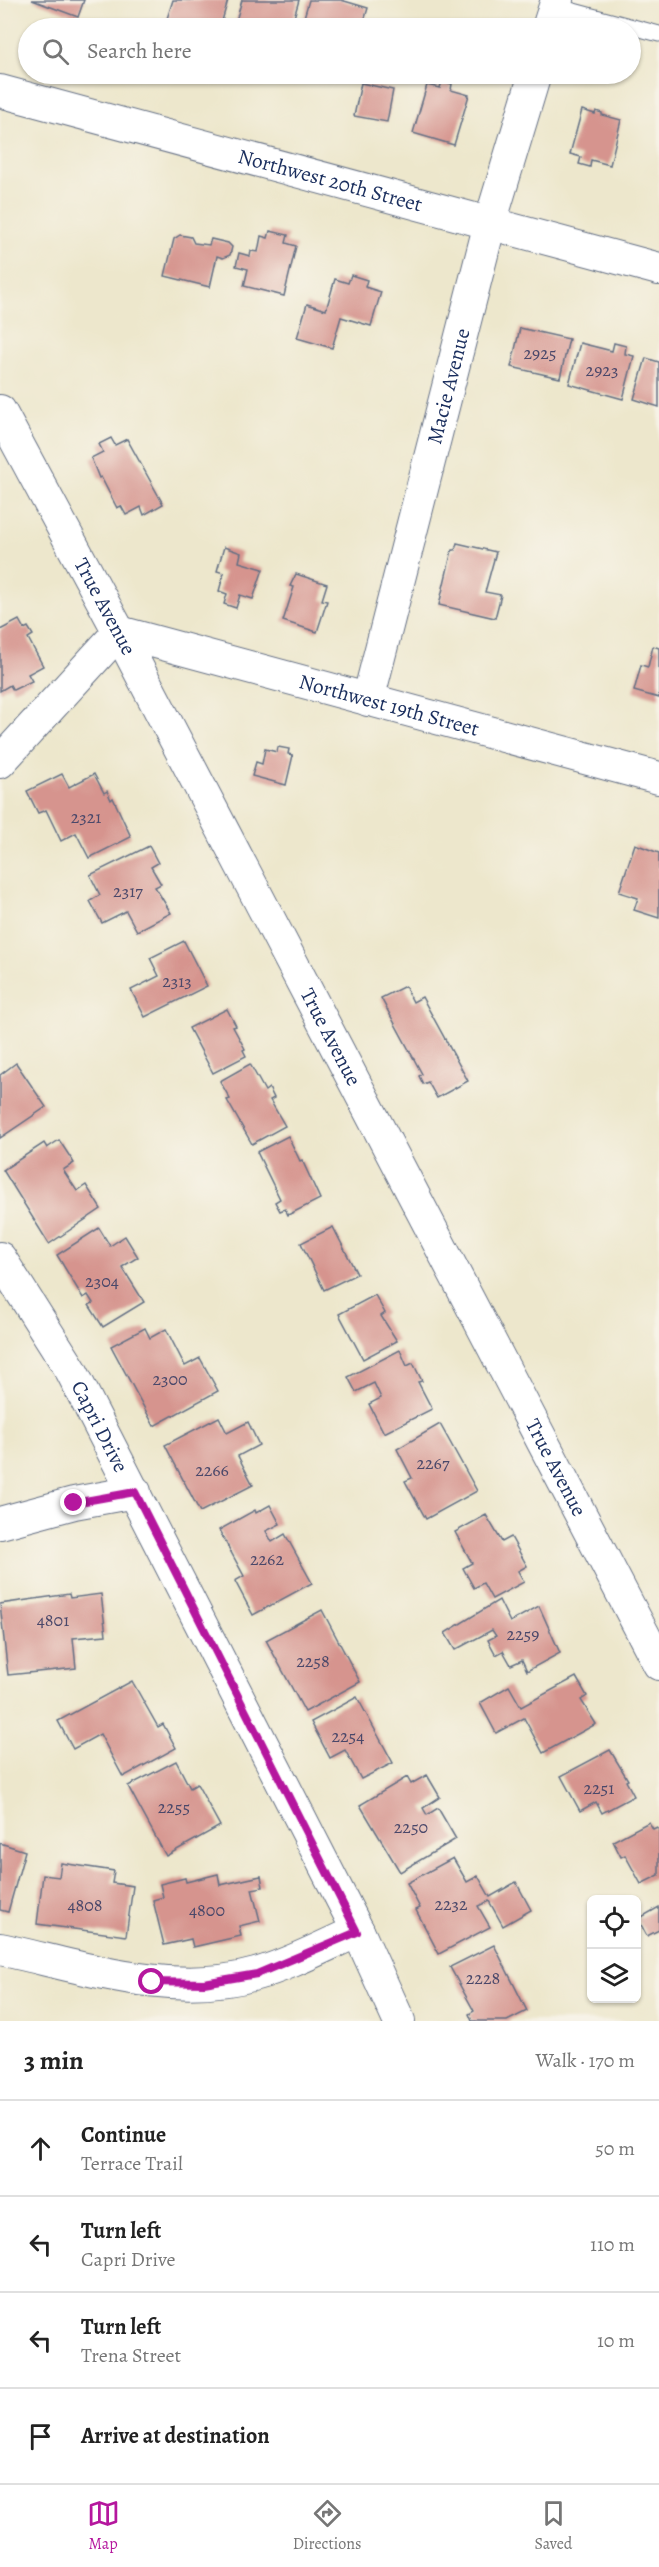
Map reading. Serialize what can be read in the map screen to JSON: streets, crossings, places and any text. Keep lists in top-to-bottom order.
{
  "streets": {
    "street": [
      "Northwest 20th Street",
      "Macie Avenue",
      "True Avenue",
      "Northwest 19th Street",
      "Capri Drive"
    ]
  },
  "crossings": [
    ["Northwest 20th Street", "Macie Avenue"],
    ["Macie Avenue", "Northwest 19th Street"],
    ["True Avenue", "Northwest 19th Street"]
  ],
  "house_numbers": [
    "2925",
    "2923",
    "2321",
    "2317",
    "2313",
    "2304",
    "2300",
    "2267",
    "2266",
    "2262",
    "4801",
    "2259",
    "2258",
    "2254",
    "2251",
    "2255",
    "2250",
    "2232",
    "4808",
    "4800",
    "2228"
  ],
  "page": {
    "search": "Search here",
    "heading": ["3 min", "Walk · 170 m"],
    "list": [
      ["Continue", "Terrace Trail", "50 m"],
      ["Turn left", "Capri Drive", "110 m"],
      ["Turn left", "Trena Street", "10 m"],
      "Arrive at destination"
    ],
    "nav": ["Map", "Directions", "Saved"]
  }
}
